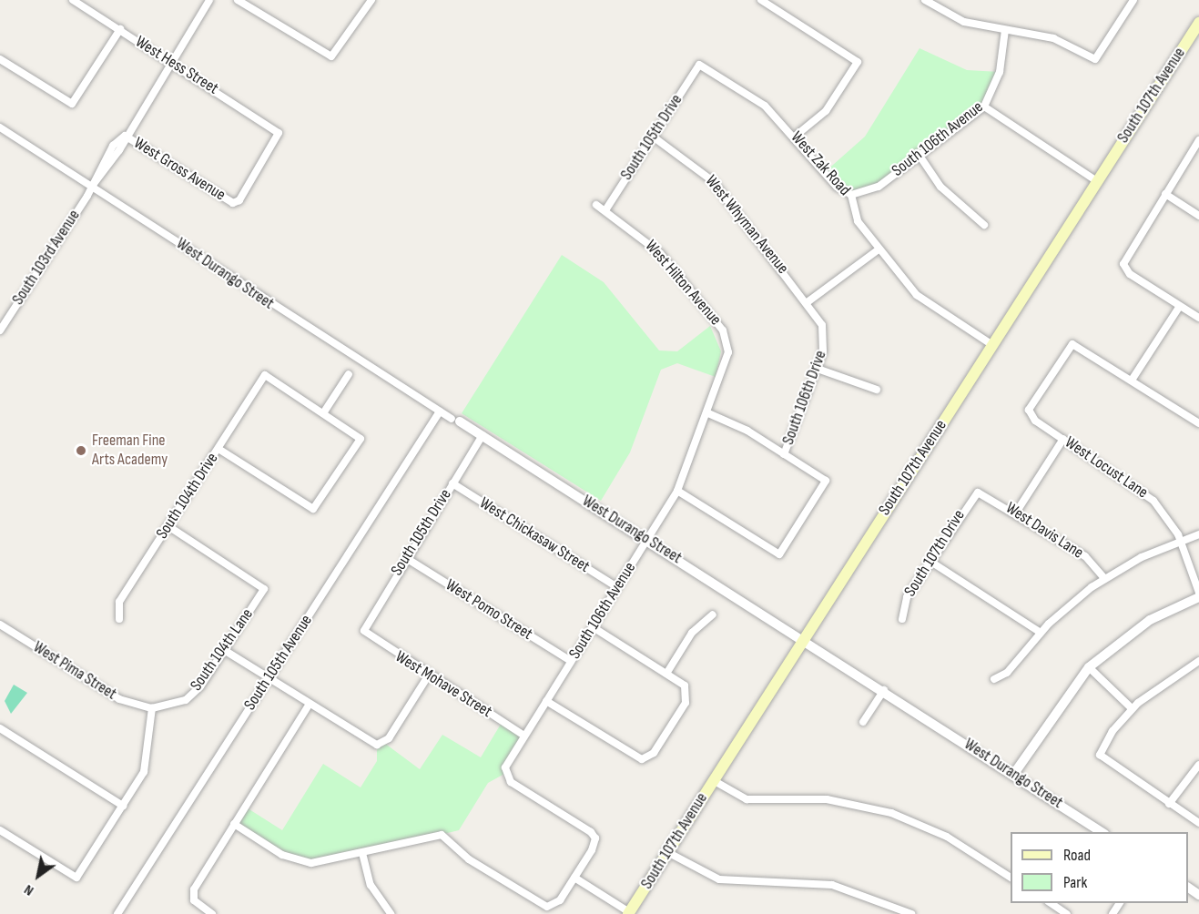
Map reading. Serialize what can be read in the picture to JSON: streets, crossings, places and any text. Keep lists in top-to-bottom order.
{
  "streets": {
    "main road": ["South 107th Avenue"],
    "street": [
      "West Hess Street",
      "South 105th Drive",
      "South 106th Avenue",
      "West Zak Road",
      "West Gross Avenue",
      "West Whyman Avenue",
      "South 103rd Avenue",
      "West Durango Street",
      "West Hilton Avenue",
      "South 106th Drive",
      "West Locust Lane",
      "South 104th Drive",
      "West Davis Lane",
      "West Chickasaw Street",
      "South 107th Drive",
      "West Pomo Street",
      "South 104th Lane",
      "South 105th Avenue",
      "West Pima Street",
      "West Mohave Street"
    ]
  },
  "crossings": [
    ["West Hess Street", "West Gross Avenue"],
    ["West Hess Street", "South 103rd Avenue"],
    ["South 107th Avenue", "West Zak Road"],
    ["South 107th Avenue", "West Durango Street"],
    ["South 105th Drive", "West Zak Road"],
    ["South 105th Drive", "West Whyman Avenue"],
    ["South 105th Drive", "West Durango Street"],
    ["South 105th Drive", "West Hilton Avenue"],
    ["South 105th Drive", "West Chickasaw Street"],
    ["South 105th Drive", "West Pomo Street"],
    ["South 105th Drive", "West Mohave Street"],
    ["South 106th Avenue", "West Zak Road"],
    ["South 106th Avenue", "West Durango Street"],
    ["South 106th Avenue", "West Hilton Avenue"],
    ["South 106th Avenue", "West Chickasaw Street"],
    ["South 106th Avenue", "West Pomo Street"],
    ["South 106th Avenue", "West Mohave Street"],
    ["West Gross Avenue", "South 103rd Avenue"],
    ["West Whyman Avenue", "South 106th Drive"],
    ["South 103rd Avenue", "West Durango Street"],
    ["West Durango Street", "South 105th Avenue"],
    ["South 104th Drive", "South 104th Lane"],
    ["West Davis Lane", "South 107th Drive"],
    ["South 104th Lane", "West Pima Street"]
  ],
  "places": ["Freeman Fine Arts Academy"],
  "legend": ["Road", "Park"],
  "north": "bottom left"
}
